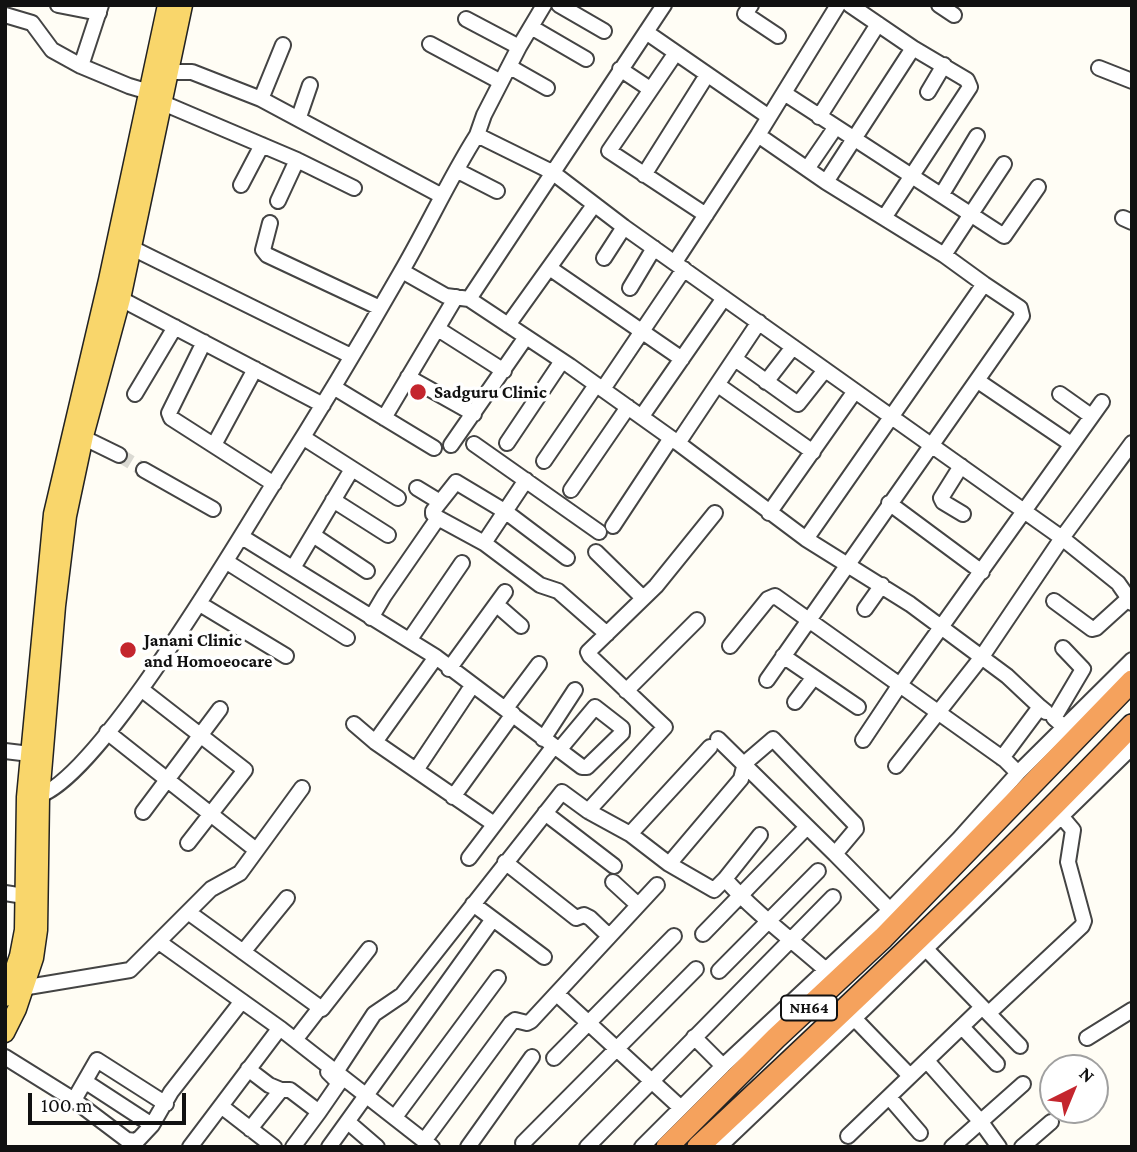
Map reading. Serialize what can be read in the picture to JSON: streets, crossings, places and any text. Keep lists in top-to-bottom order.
{
  "streets": {
    "highway": ["NH64"]
  },
  "places": ["Sadguru Clinic", "Janani Clinic and Homoeocare"],
  "scale_bar": "100 m",
  "north": "top right"
}
